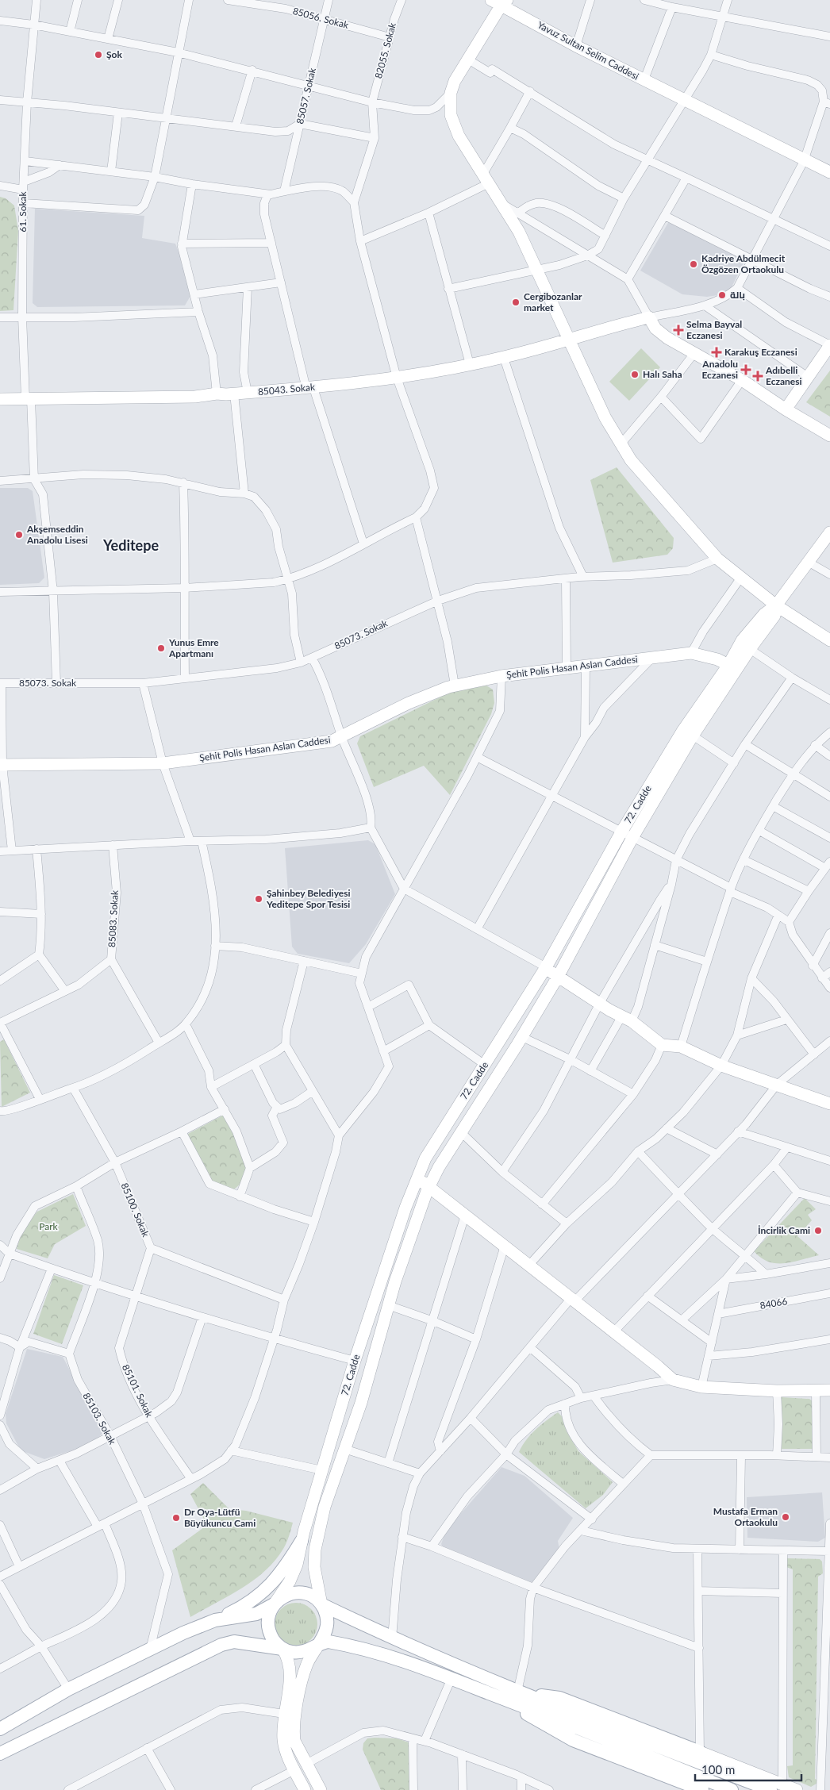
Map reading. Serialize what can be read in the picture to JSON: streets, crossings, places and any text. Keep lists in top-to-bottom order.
{
  "streets": {
    "main road": [
      "Yavuz Sultan Selim Caddesi",
      "85043. Sokak",
      "Şehit Polis Hasan Aslan Caddesi",
      "72. Cadde"
    ],
    "street": [
      "85056. Sokak",
      "82055. Sokak",
      "85057. Sokak",
      "61. Sokak",
      "85073. Sokak",
      "85083. Sokak",
      "85100. Sokak",
      "84066",
      "85101. Sokak",
      "85103. Sokak"
    ]
  },
  "crossings": [
    ["85056. Sokak", "82055. Sokak"],
    ["85056. Sokak", "85057. Sokak"],
    ["61. Sokak", "85043. Sokak"],
    ["Şehit Polis Hasan Aslan Caddesi", "72. Cadde"],
    ["85100. Sokak", "85101. Sokak"]
  ],
  "districts": ["Yeditepe"],
  "parks": ["Park"],
  "places": {
    "other": [
      "Şok",
      "Kadriye Abdülmecit Özgözen Ortaokulu",
      "بالة",
      "Cergibozanlar market",
      "Halı Saha",
      "Akşemseddin Anadolu Lisesi",
      "Yunus Emre Apartmanı",
      "Şahinbey Belediyesi Yeditepe Spor Tesisi",
      "İncirlik Cami",
      "Mustafa Erman Ortaokulu",
      "Dr Oya-Lütfü Büyükuncu Cami"
    ],
    "health": [
      "Selma Bayval Eczanesi",
      "Karakuş Eczanesi",
      "Anadolu Eczanesi",
      "Adıbelli Eczanesi"
    ]
  },
  "scale_bar": "100 m"
}
